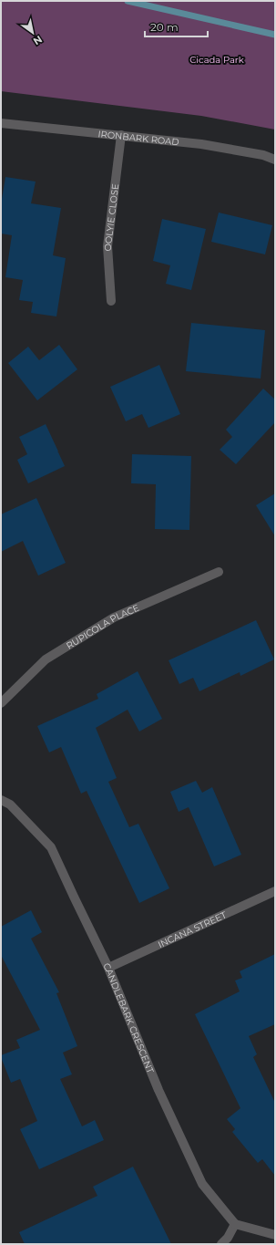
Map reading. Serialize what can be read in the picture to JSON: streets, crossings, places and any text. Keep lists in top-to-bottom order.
{
  "streets": {
    "street": [
      "IRONBARK ROAD",
      "OOLYIE CLOSE",
      "RUPICOLA PLACE",
      "INCANA STREET",
      "CANDLEBARK CRESCENT"
    ]
  },
  "crossings": [
    ["IRONBARK ROAD", "OOLYIE CLOSE"],
    ["INCANA STREET", "CANDLEBARK CRESCENT"]
  ],
  "parks": ["Cicada Park"],
  "scale_bar": "20 m",
  "north": "bottom right"
}
